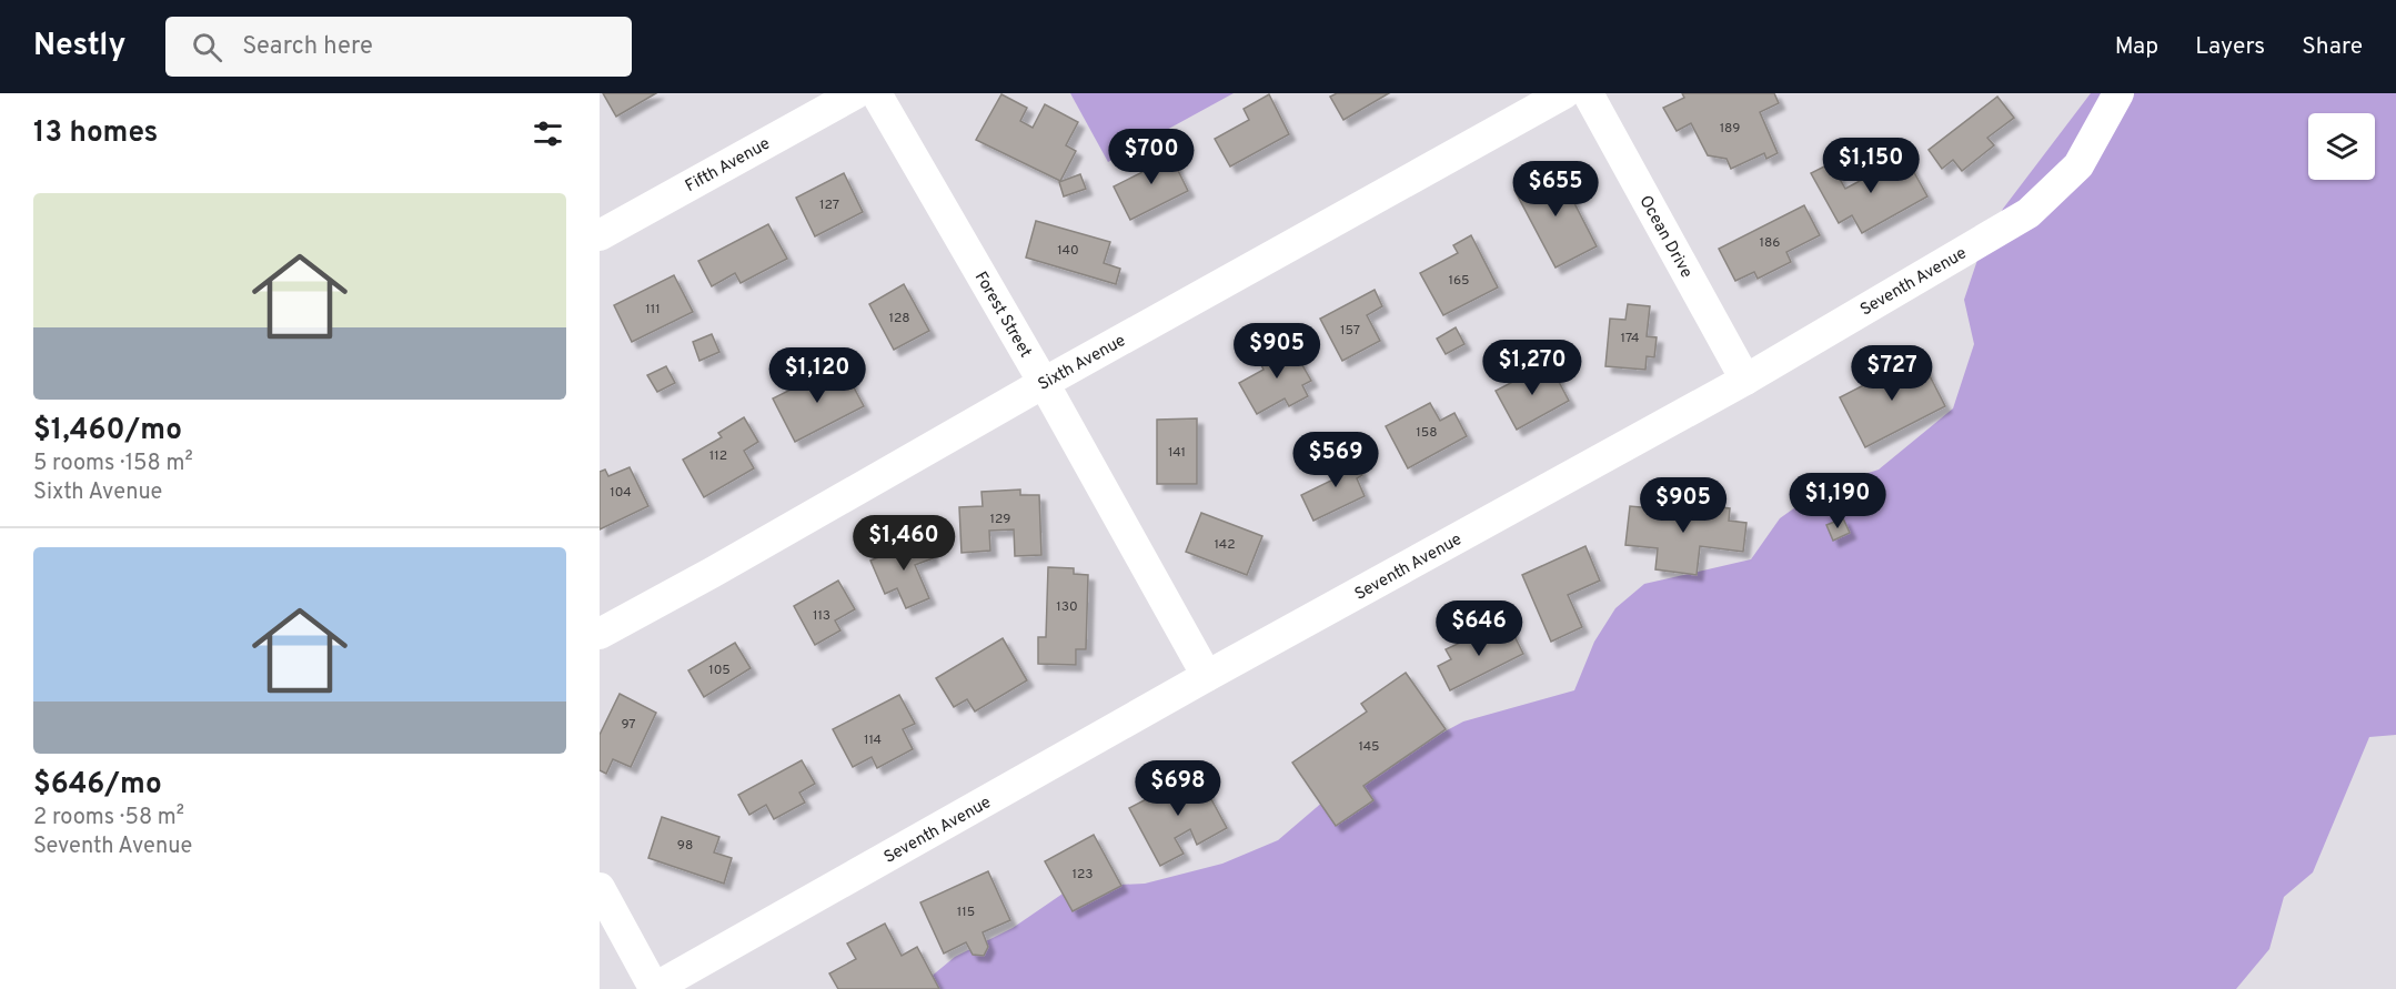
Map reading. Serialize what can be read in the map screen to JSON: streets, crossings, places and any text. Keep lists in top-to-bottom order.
{
  "streets": {
    "street": [
      "Fifth Avenue",
      "Ocean Drive",
      "Seventh Avenue",
      "Forest Street",
      "Sixth Avenue"
    ]
  },
  "crossings": [
    ["Ocean Drive", "Seventh Avenue"],
    ["Seventh Avenue", "Forest Street"],
    ["Forest Street", "Sixth Avenue"]
  ],
  "house_numbers": [
    "189",
    "127",
    "186",
    "140",
    "165",
    "111",
    "128",
    "157",
    "174",
    "158",
    "141",
    "112",
    "104",
    "129",
    "142",
    "130",
    "113",
    "105",
    "97",
    "114",
    "145",
    "98",
    "123",
    "115"
  ],
  "page": {
    "header": "Nestly",
    "search": "Search here",
    "nav": ["Map", "Layers", "Share"],
    "heading": "13 homes",
    "price": [
      "$700",
      "$1,150",
      "$655",
      "$905",
      "$1,270",
      "$727",
      "$1,120",
      "$569",
      "$1,190",
      "$905",
      "$1,460",
      "$646",
      "$698"
    ],
    "list": [
      {
        "name": "$1,460/mo",
        "note": "5 rooms · 158 m² · Sixth Avenue"
      },
      {
        "name": "$646/mo",
        "note": "2 rooms · 58 m² · Seventh Avenue"
      }
    ]
  }
}
